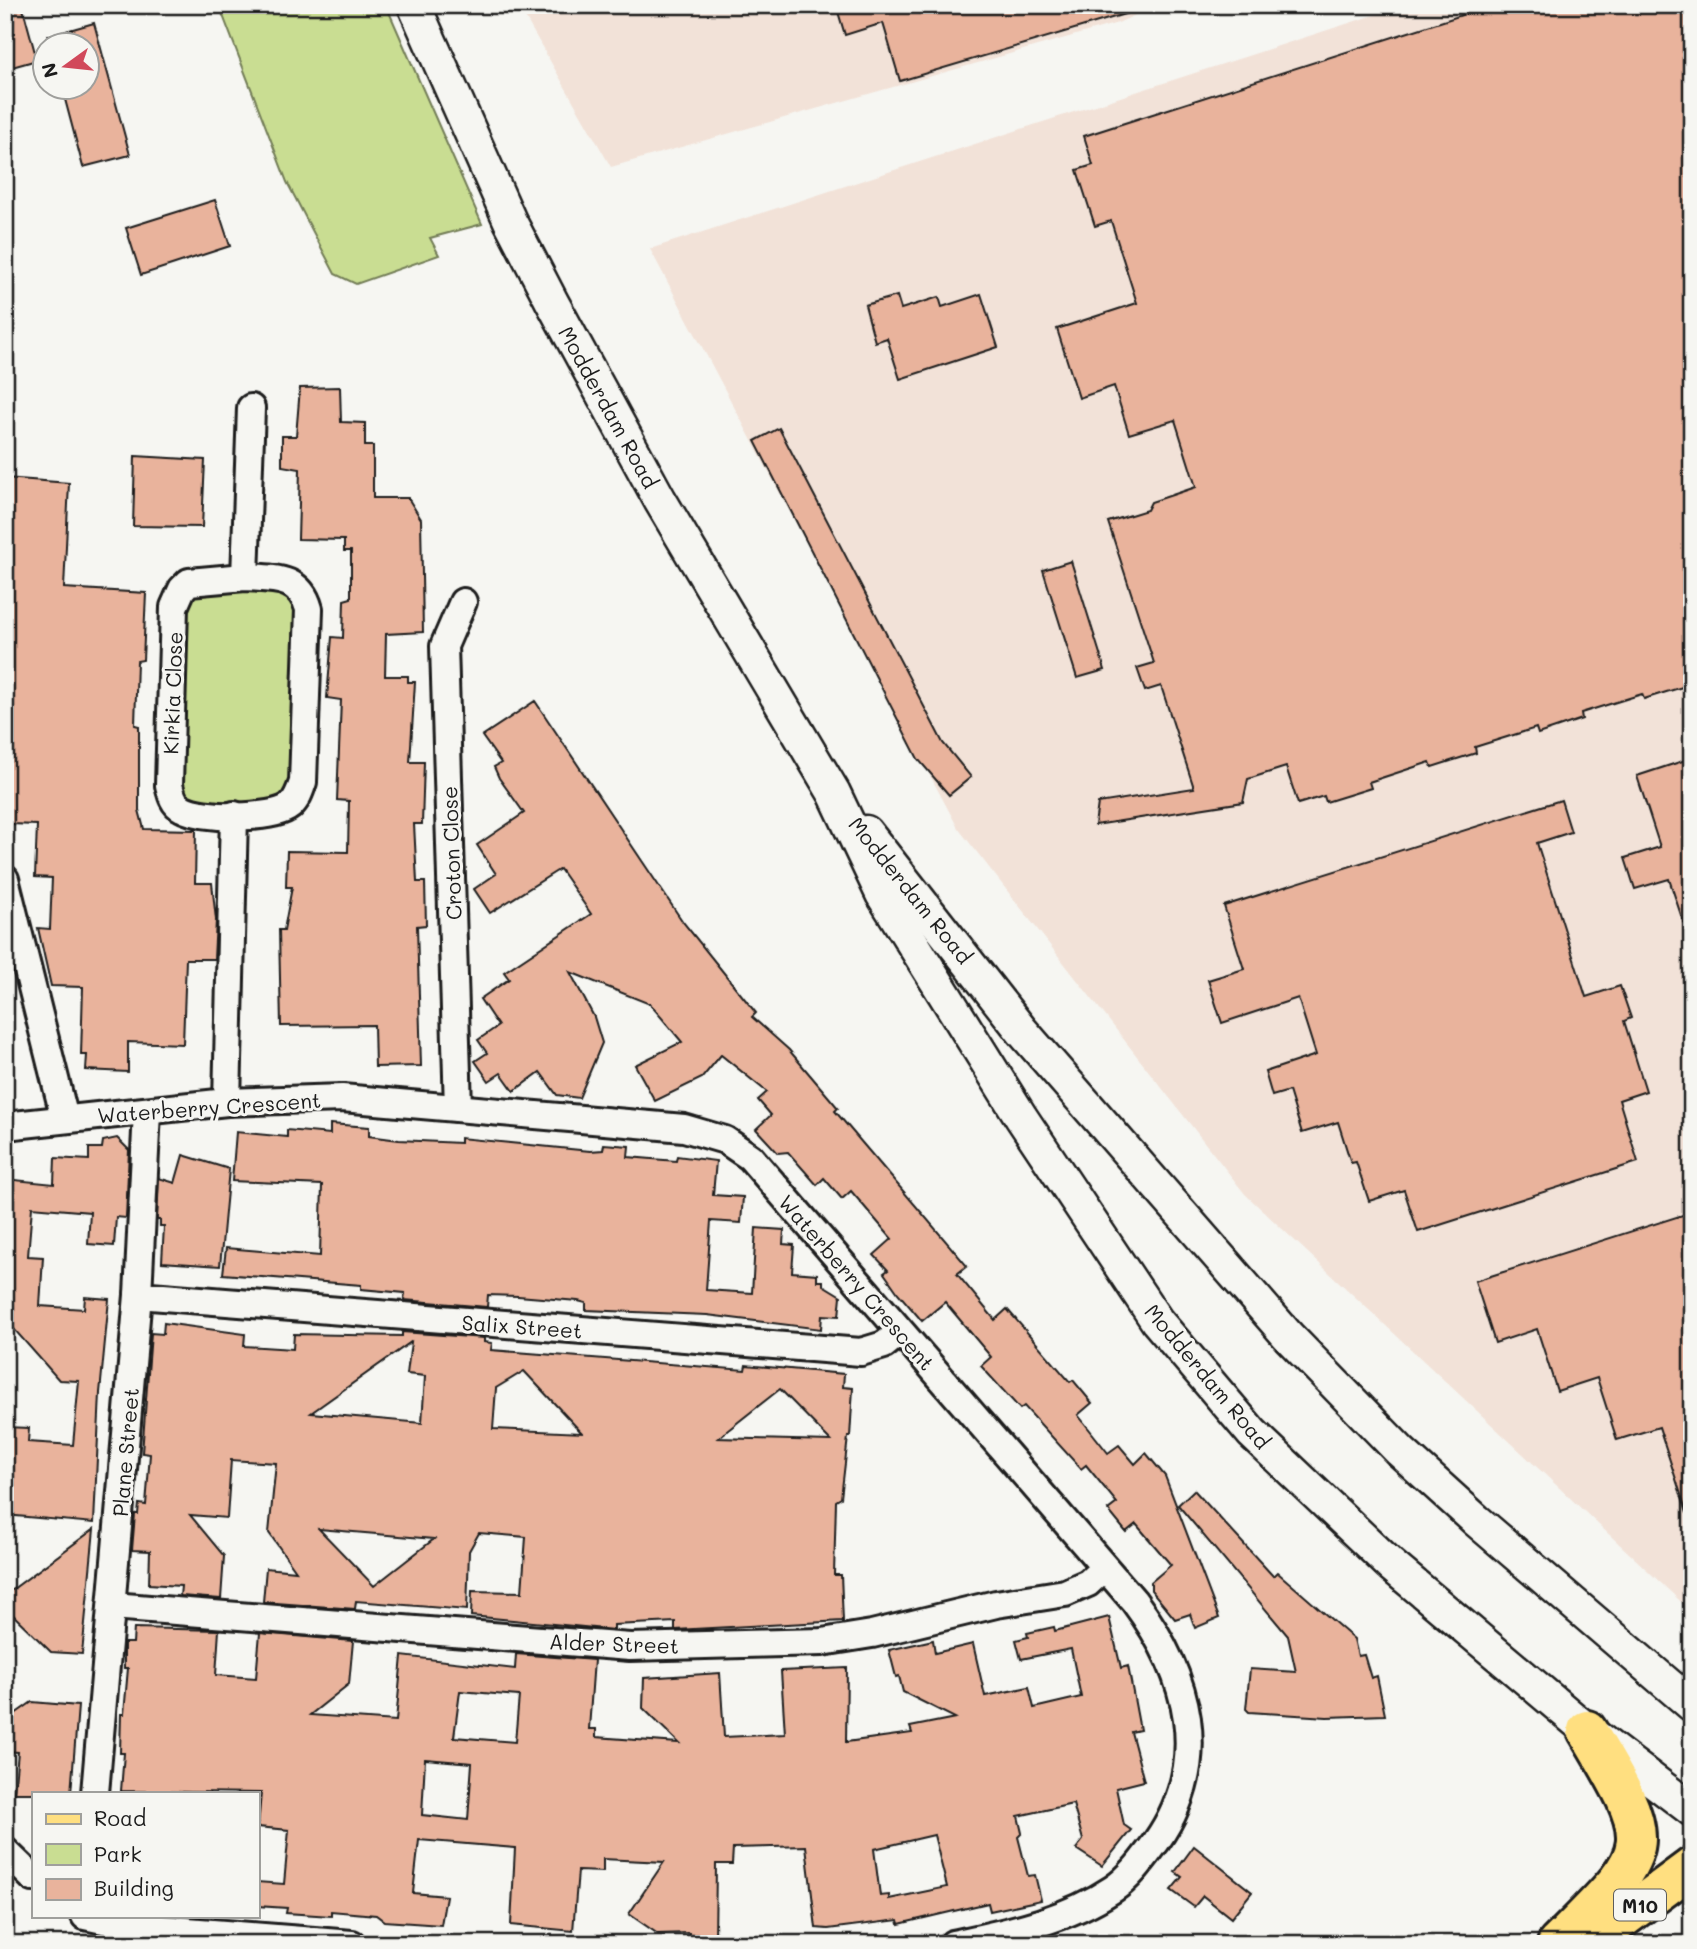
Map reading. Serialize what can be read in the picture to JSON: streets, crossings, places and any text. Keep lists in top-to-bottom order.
{
  "streets": {
    "main road": ["M10"],
    "street": [
      "Modderdam Road",
      "Kirkia Close",
      "Croton Close",
      "Waterberry Crescent",
      "Salix Street",
      "Plane Street",
      "Alder Street"
    ]
  },
  "crossings": [
    ["Croton Close", "Waterberry Crescent"],
    ["Waterberry Crescent", "Salix Street"],
    ["Waterberry Crescent", "Plane Street"],
    ["Waterberry Crescent", "Alder Street"],
    ["Salix Street", "Plane Street"],
    ["Plane Street", "Alder Street"]
  ],
  "legend": ["Road", "Park", "Building"],
  "north": "left"
}
